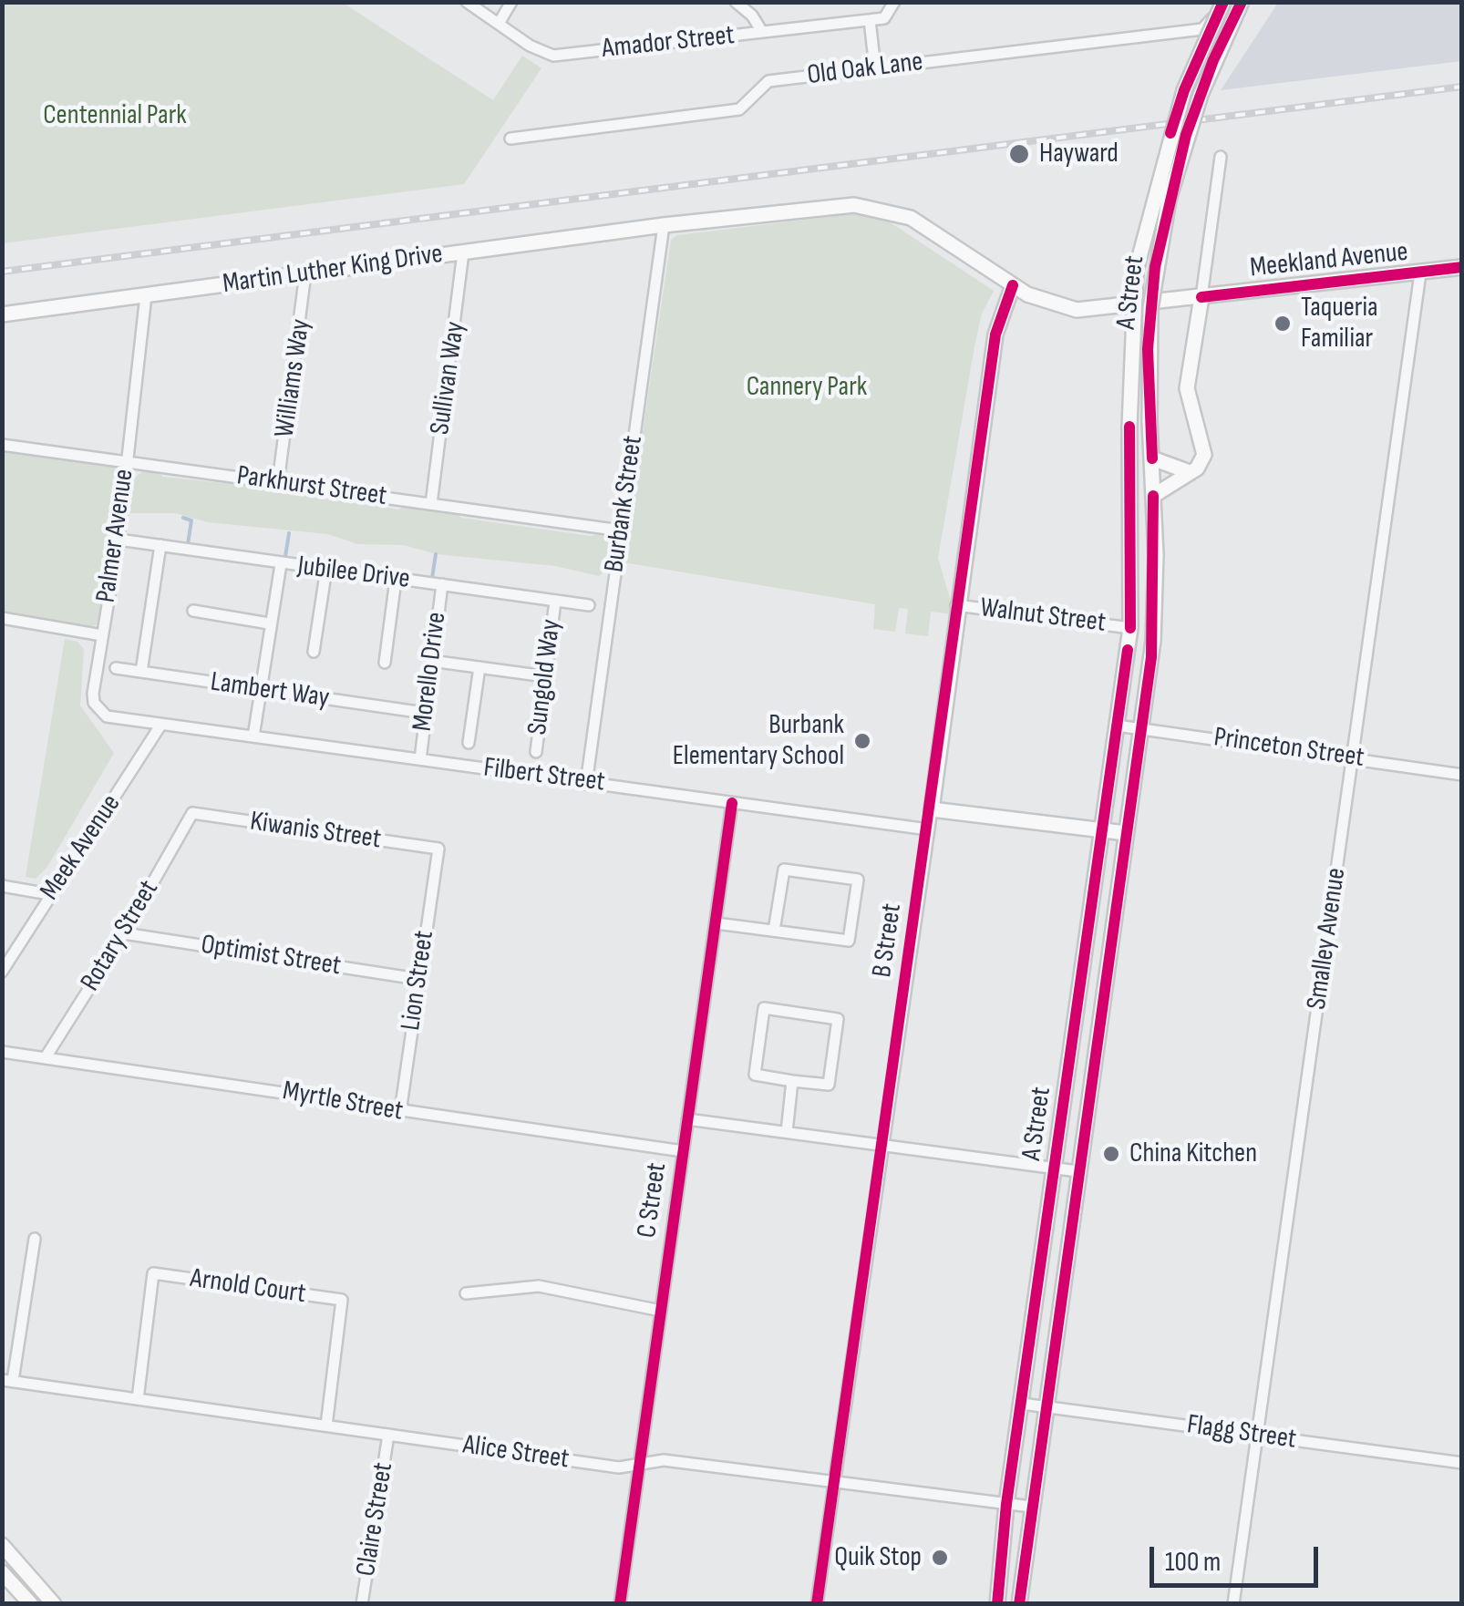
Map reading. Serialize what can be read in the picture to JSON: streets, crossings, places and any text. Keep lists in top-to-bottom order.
{
  "streets": {
    "main road": [
      "Meekland Avenue",
      "Martin Luther King Drive",
      "A Street",
      "B Street"
    ],
    "street": [
      "Amador Street",
      "Old Oak Lane",
      "Williams Way",
      "Sullivan Way",
      "Parkhurst Street",
      "Burbank Street",
      "Palmer Avenue",
      "Jubilee Drive",
      "Walnut Street",
      "Morello Drive",
      "Sungold Way",
      "Lambert Way",
      "Princeton Street",
      "Filbert Street",
      "Kiwanis Street",
      "Meek Avenue",
      "Rotary Street",
      "Smalley Avenue",
      "Optimist Street",
      "Lion Street",
      "Myrtle Street",
      "C Street",
      "Arnold Court",
      "Flagg Street",
      "Alice Street",
      "Claire Street"
    ]
  },
  "crossings": [
    ["Old Oak Lane", "A Street"],
    ["Meekland Avenue", "Martin Luther King Drive"],
    ["Meekland Avenue", "Burbank Street"],
    ["Meekland Avenue", "Smalley Avenue"],
    ["Meekland Avenue", "B Street"],
    ["Martin Luther King Drive", "Williams Way"],
    ["Martin Luther King Drive", "Sullivan Way"],
    ["Martin Luther King Drive", "Burbank Street"],
    ["Martin Luther King Drive", "Palmer Avenue"],
    ["A Street", "Walnut Street"],
    ["A Street", "Princeton Street"],
    ["A Street", "Flagg Street"],
    ["A Street", "Alice Street"],
    ["Williams Way", "Parkhurst Street"],
    ["Sullivan Way", "Parkhurst Street"],
    ["Parkhurst Street", "Burbank Street"],
    ["Parkhurst Street", "Palmer Avenue"],
    ["Burbank Street", "Filbert Street"],
    ["Palmer Avenue", "Jubilee Drive"],
    ["Palmer Avenue", "Filbert Street"],
    ["Palmer Avenue", "Meek Avenue"],
    ["Jubilee Drive", "Morello Drive"],
    ["Jubilee Drive", "Sungold Way"],
    ["Walnut Street", "B Street"],
    ["Morello Drive", "Lambert Way"],
    ["Morello Drive", "Filbert Street"],
    ["Princeton Street", "Smalley Avenue"],
    ["Filbert Street", "Meek Avenue"],
    ["Filbert Street", "B Street"],
    ["Filbert Street", "C Street"],
    ["Kiwanis Street", "Rotary Street"],
    ["Kiwanis Street", "Lion Street"],
    ["Rotary Street", "Optimist Street"],
    ["Rotary Street", "Myrtle Street"],
    ["Smalley Avenue", "Flagg Street"],
    ["B Street", "Alice Street"],
    ["Optimist Street", "Lion Street"],
    ["Lion Street", "Myrtle Street"],
    ["Myrtle Street", "C Street"],
    ["C Street", "Alice Street"],
    ["Arnold Court", "Alice Street"],
    ["Alice Street", "Claire Street"]
  ],
  "parks": ["Centennial Park", "Cannery Park"],
  "places": [
    "Hayward",
    "Taqueria Familiar",
    "Burbank Elementary School",
    "China Kitchen",
    "Quik Stop"
  ],
  "scale_bar": "100 m"
}
